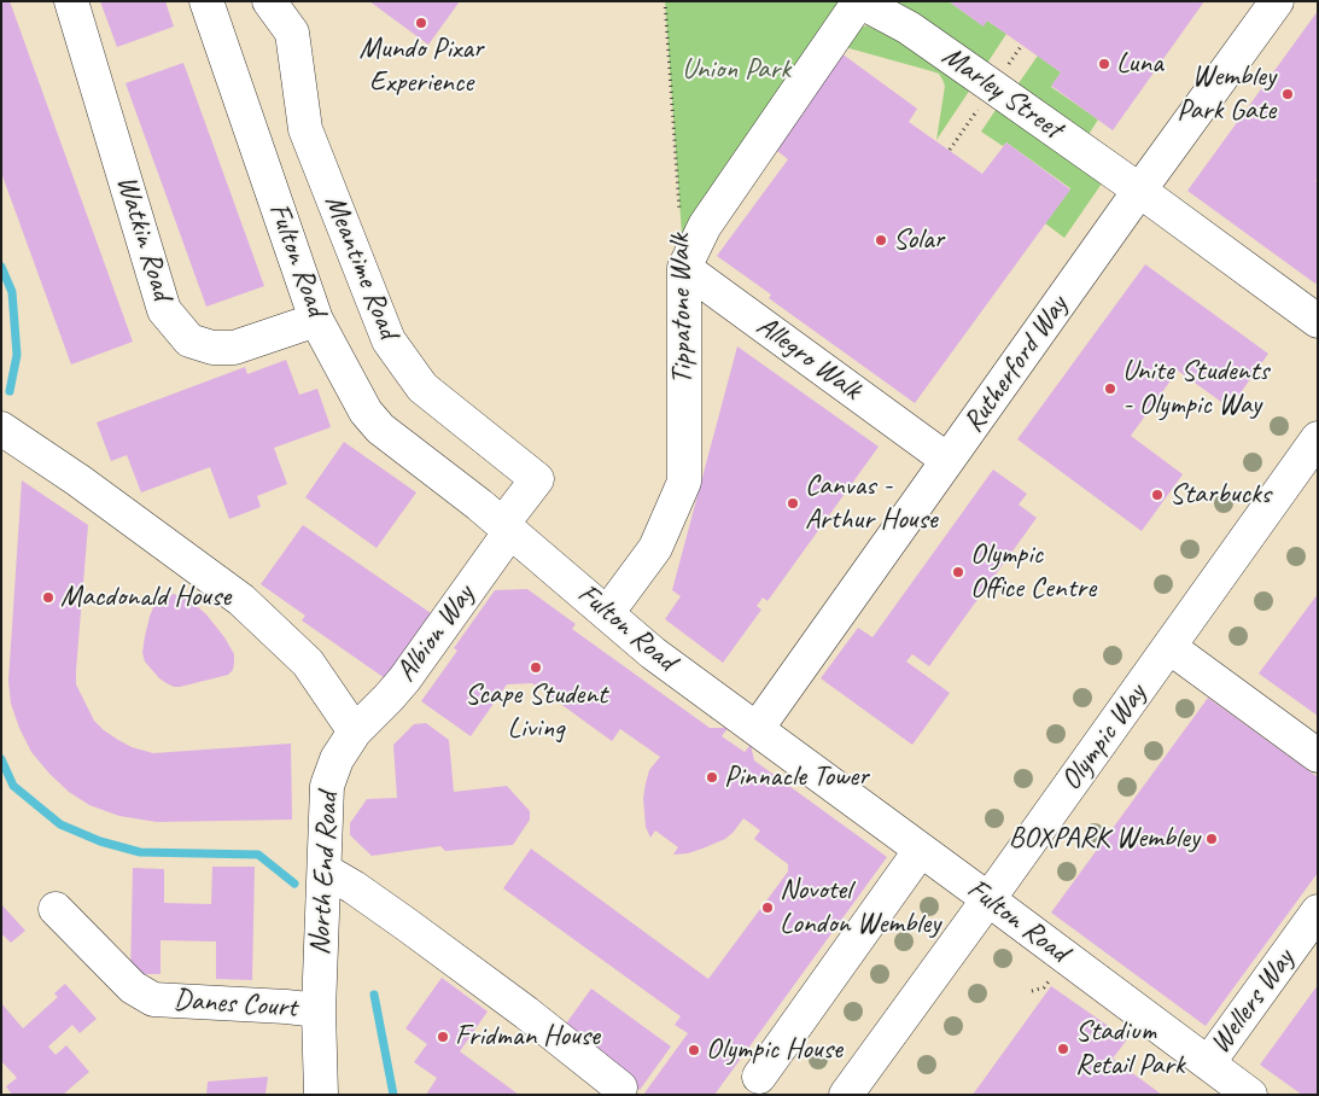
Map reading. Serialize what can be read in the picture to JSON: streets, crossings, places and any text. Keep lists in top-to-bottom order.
{
  "streets": {
    "street": [
      "Marley Street",
      "Watkin Road",
      "Fulton Road",
      "Meantime Road",
      "Tippatone Walk",
      "Allegro Walk",
      "Rutherford Way",
      "Albion Way",
      "Olympic Way",
      "North End Road",
      "Wellers Way",
      "Danes Court"
    ]
  },
  "crossings": [
    ["Marley Street", "Rutherford Way"],
    ["Watkin Road", "Fulton Road"],
    ["Fulton Road", "Meantime Road"],
    ["Fulton Road", "Rutherford Way"],
    ["Fulton Road", "Albion Way"],
    ["Fulton Road", "Olympic Way"],
    ["Fulton Road", "Wellers Way"],
    ["Meantime Road", "Albion Way"],
    ["Tippatone Walk", "Allegro Walk"],
    ["Albion Way", "North End Road"],
    ["North End Road", "Danes Court"]
  ],
  "parks": ["Union Park"],
  "places": [
    "Mundo Pixar Experience",
    "Luna",
    "Wembley Park Gate",
    "Solar",
    "Unite Students - Olympic Way",
    "Starbucks",
    "Canvas - Arthur House",
    "Olympic Office Centre",
    "Macdonald House",
    "Scape Student Living",
    "Pinnacle Tower",
    "BOXPARK Wembley",
    "Novotel London Wembley",
    "Fridman House",
    "Stadium Retail Park",
    "Olympic House"
  ]
}
